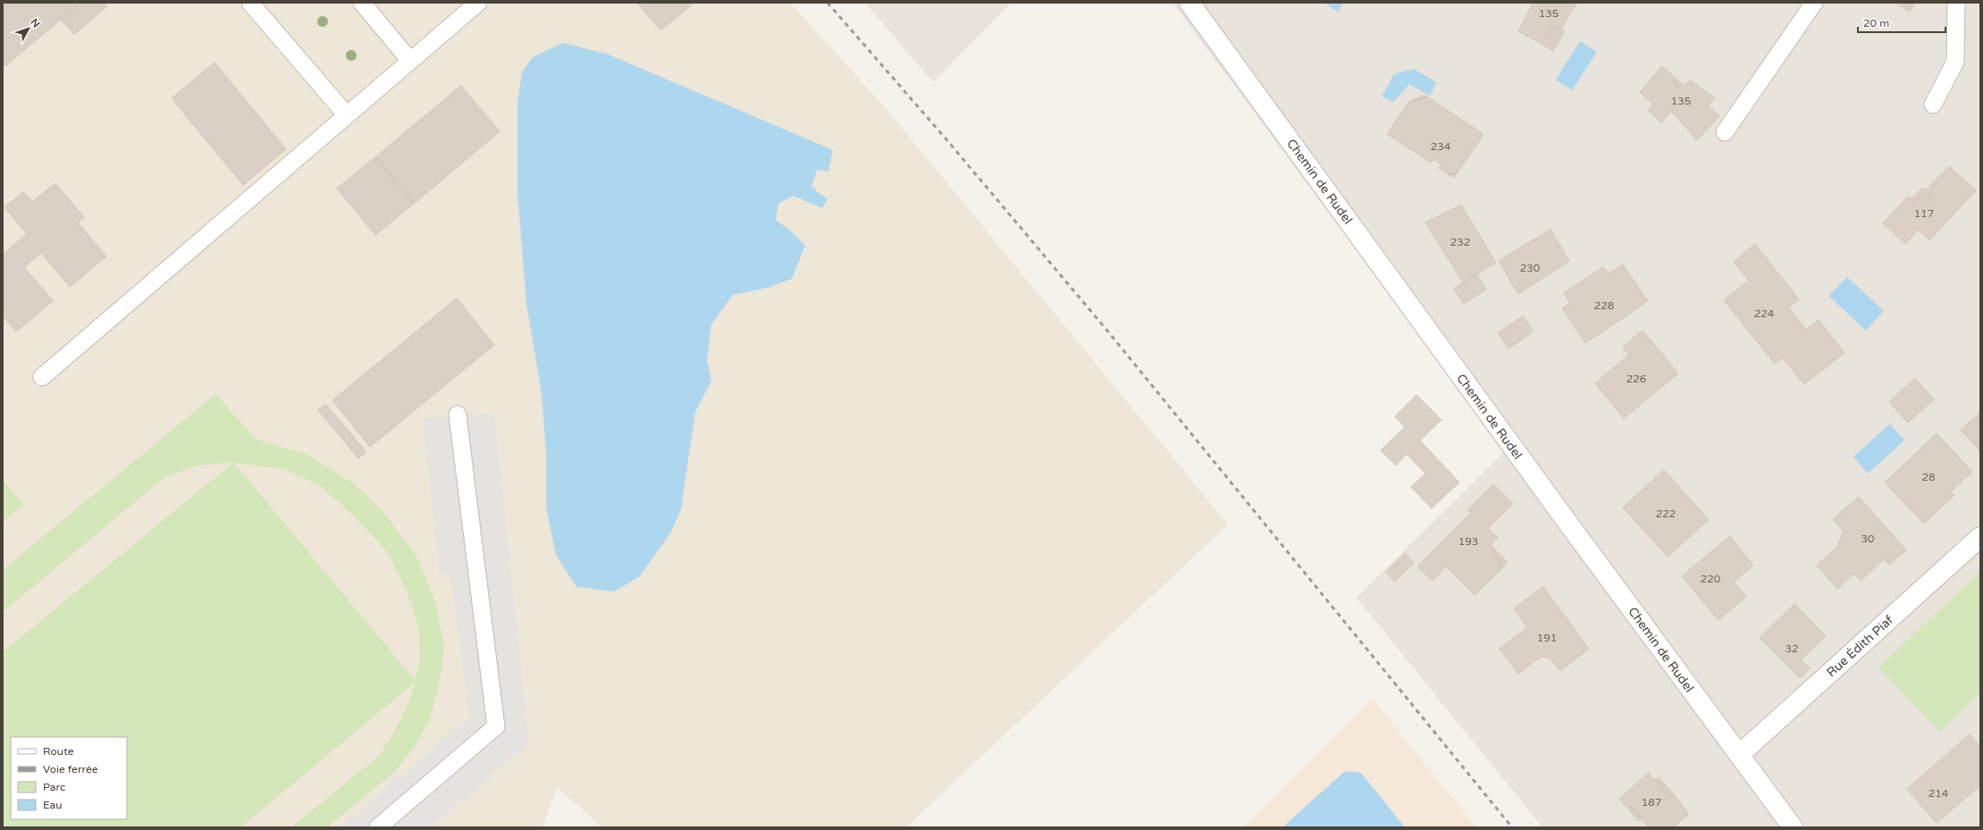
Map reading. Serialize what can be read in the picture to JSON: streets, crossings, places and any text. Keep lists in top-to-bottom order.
{
  "streets": {
    "street": ["Chemin de Rudel", "Rue Édith Piaf"]
  },
  "crossings": [
    ["Chemin de Rudel", "Rue Édith Piaf"]
  ],
  "house_numbers": [
    "135",
    "135",
    "234",
    "117",
    "232",
    "230",
    "228",
    "224",
    "226",
    "28",
    "222",
    "30",
    "193",
    "220",
    "191",
    "32",
    "214",
    "187"
  ],
  "legend": [
    "Route",
    "Voie ferrée",
    "Parc",
    "Eau"
  ],
  "scale_bar": "20 m",
  "north": "top right"
}
